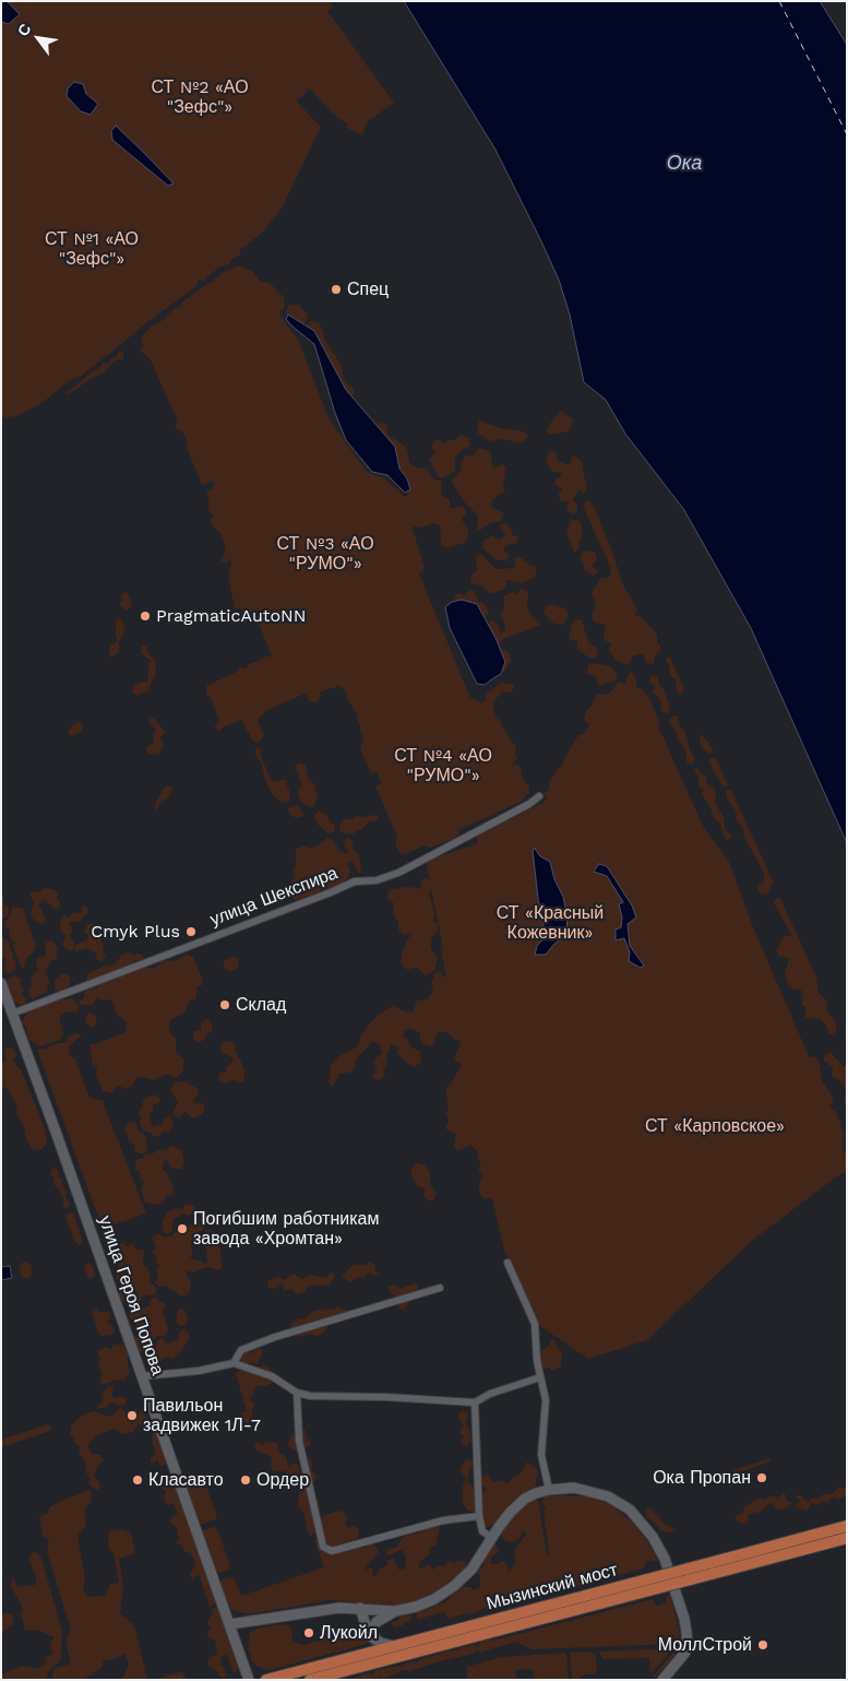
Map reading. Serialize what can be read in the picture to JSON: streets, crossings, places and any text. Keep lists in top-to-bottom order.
{
  "streets": {
    "main road": ["Мызинский мост"],
    "street": ["улица Шекспира", "улица Героя Попова"]
  },
  "crossings": [
    ["улица Шекспира", "улица Героя Попова"]
  ],
  "water": ["Ока"],
  "parks": [
    "СТ №2 «АО \"Зефс\"»",
    "СТ №1 «АО \"Зефс\"»",
    "СТ №3 «АО \"РУМО\"»",
    "СТ №4 «АО \"РУМО\"»",
    "СТ «Красный Кожевник»",
    "СТ «Карповское»"
  ],
  "places": [
    "Спец",
    "PragmaticAutoNN",
    "Cmyk Plus",
    "Склад",
    "Погибшим работникам завода «Хромтан»",
    "Павильон задвижек 1Л-7",
    "Ока Пропан",
    "Класавто",
    "Ордер",
    "Лукойл",
    "МоллСтрой"
  ],
  "north": "top left"
}
